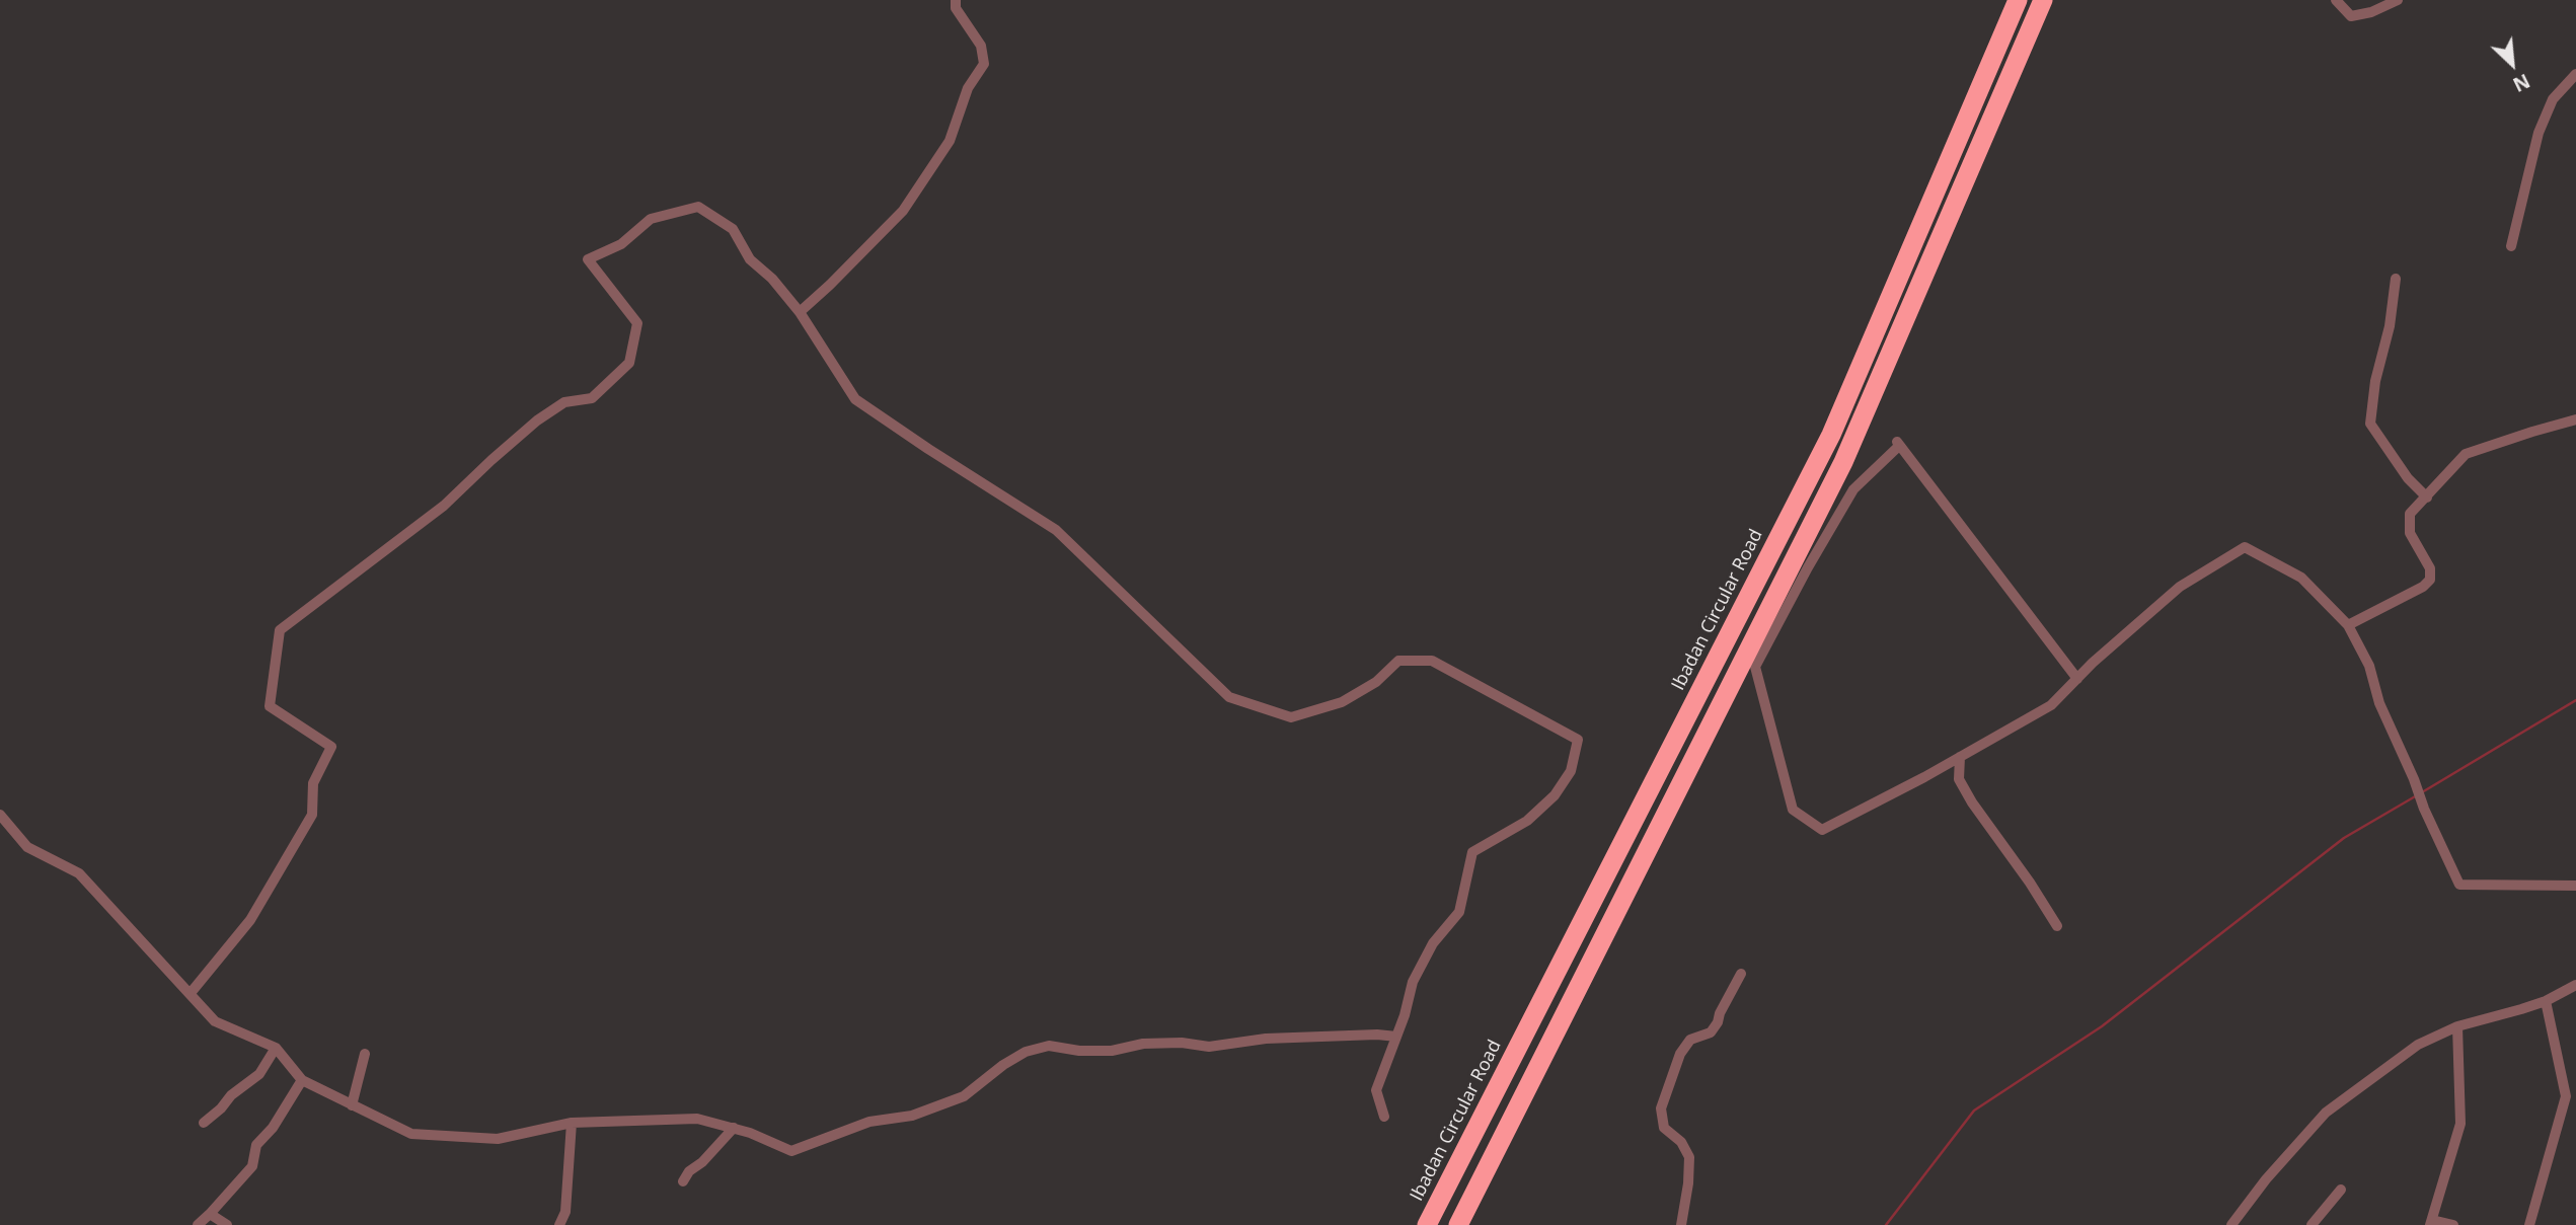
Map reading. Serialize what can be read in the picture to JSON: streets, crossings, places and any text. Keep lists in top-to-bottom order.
{
  "streets": {
    "highway": ["Ibadan Circular Road"]
  },
  "north": "bottom right"
}
